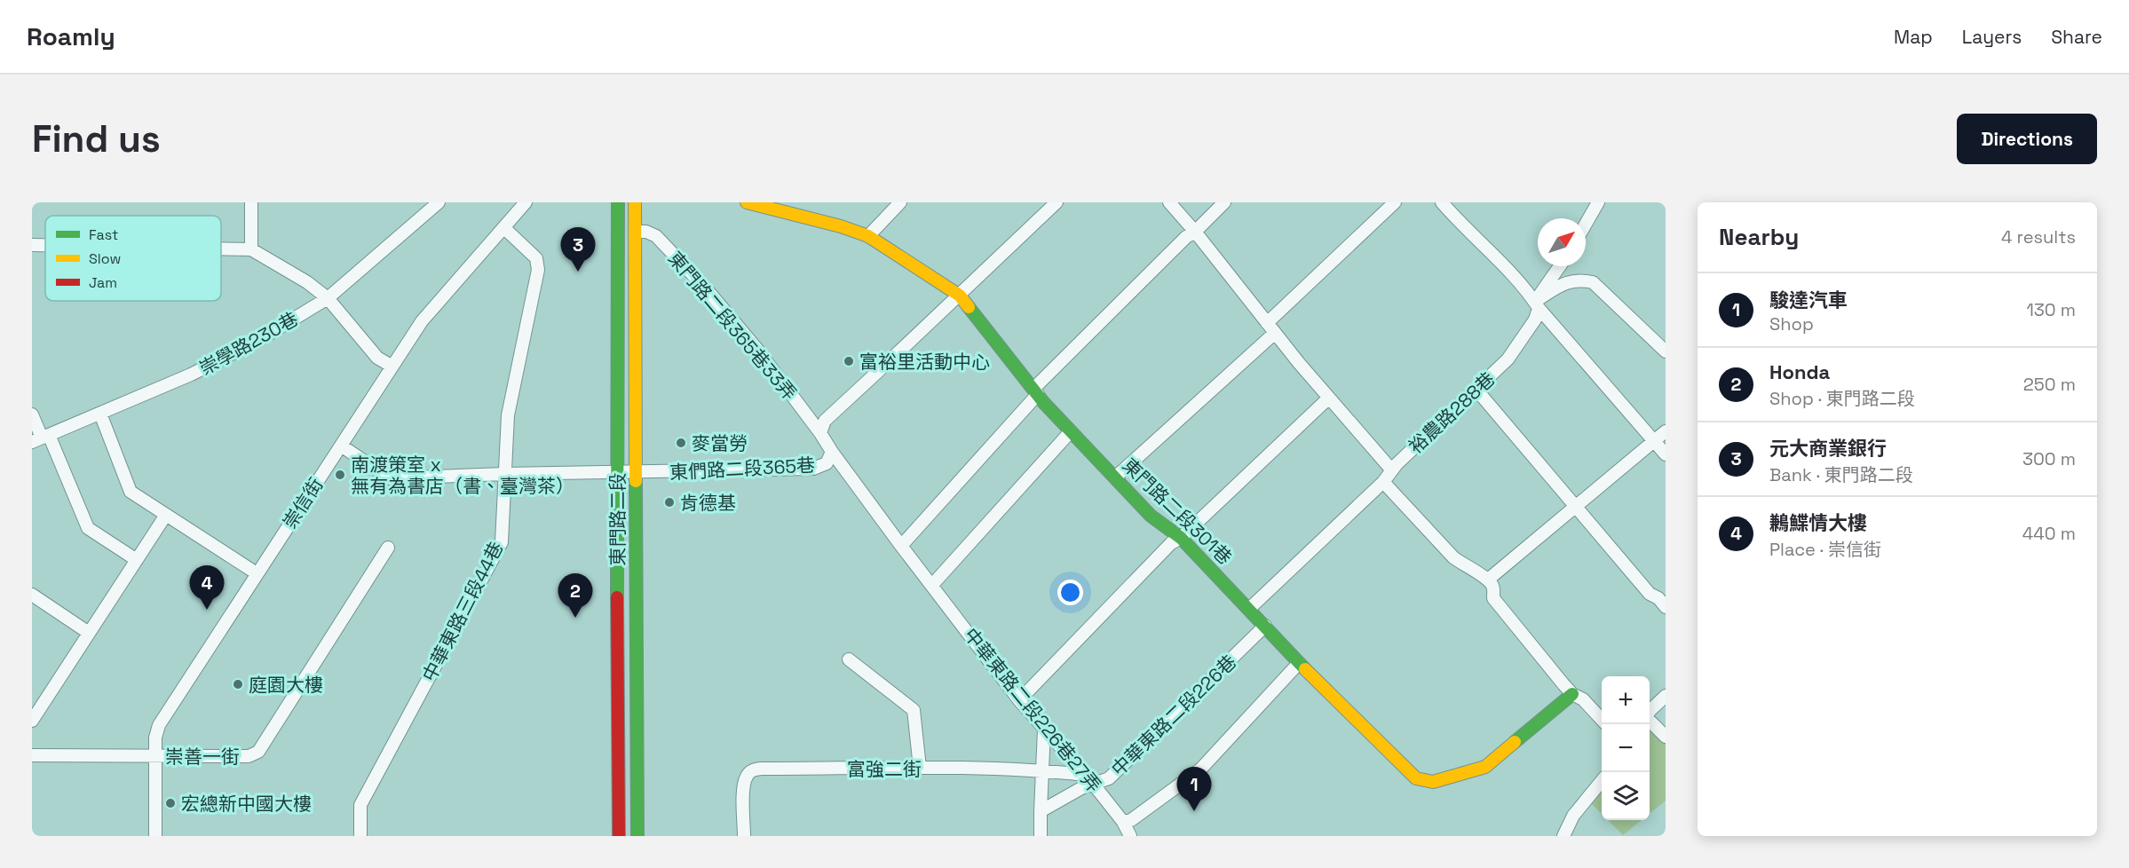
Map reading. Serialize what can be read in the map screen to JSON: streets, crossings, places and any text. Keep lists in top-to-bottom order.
{
  "streets": {
    "main road": ["東門路二段301巷", "東門路二段"],
    "street": [
      "東門路二段365巷33弄",
      "崇學路230巷",
      "裕農路288巷",
      "東們路二段365巷",
      "崇信街",
      "中華東路三段44巷",
      "中華東路二段226巷27弄",
      "中華東路二段226巷",
      "崇善一街",
      "富強二街"
    ]
  },
  "crossings": [
    ["東門路二段365巷33弄", "東們路二段365巷"],
    ["東門路二段365巷33弄", "東門路二段"],
    ["裕農路288巷", "東門路二段301巷"],
    ["東們路二段365巷", "崇信街"],
    ["東們路二段365巷", "東門路二段301巷"],
    ["東們路二段365巷", "東門路二段"],
    ["東們路二段365巷", "中華東路三段44巷"],
    ["東們路二段365巷", "中華東路二段226巷27弄"],
    ["崇信街", "中華東路三段44巷"],
    ["崇信街", "崇善一街"],
    ["東門路二段301巷", "中華東路二段226巷"],
    ["中華東路二段226巷27弄", "中華東路二段226巷"],
    ["中華東路二段226巷27弄", "富強二街"],
    ["中華東路二段226巷", "富強二街"]
  ],
  "places": [
    "富裕里活動中心",
    "麥當勞",
    "南渡策室 x 無有為書店（書、臺灣茶）",
    "肯德基",
    "庭園大樓",
    "宏總新中國大樓"
  ],
  "legend": ["Fast", "Slow", "Jam"],
  "north": "top right",
  "page": {
    "header": "Roamly",
    "nav": ["Map", "Layers", "Share"],
    "buttons": "Directions",
    "title": "Find us",
    "heading": ["Nearby", "4 results"],
    "pins": [
      "3",
      "4",
      "2",
      "1"
    ],
    "list": [
      {
        "mark": "1",
        "name": "駿達汽車",
        "note": "Shop",
        "value": "130 m"
      },
      {
        "mark": "2",
        "name": "Honda",
        "note": "Shop · 東門路二段",
        "value": "250 m"
      },
      {
        "mark": "3",
        "name": "元大商業銀行",
        "note": "Bank · 東門路二段",
        "value": "300 m"
      },
      {
        "mark": "4",
        "name": "鶼鰈情大樓",
        "note": "Place · 崇信街",
        "value": "440 m"
      }
    ],
    "map_buttons": ["+", "−"]
  }
}
